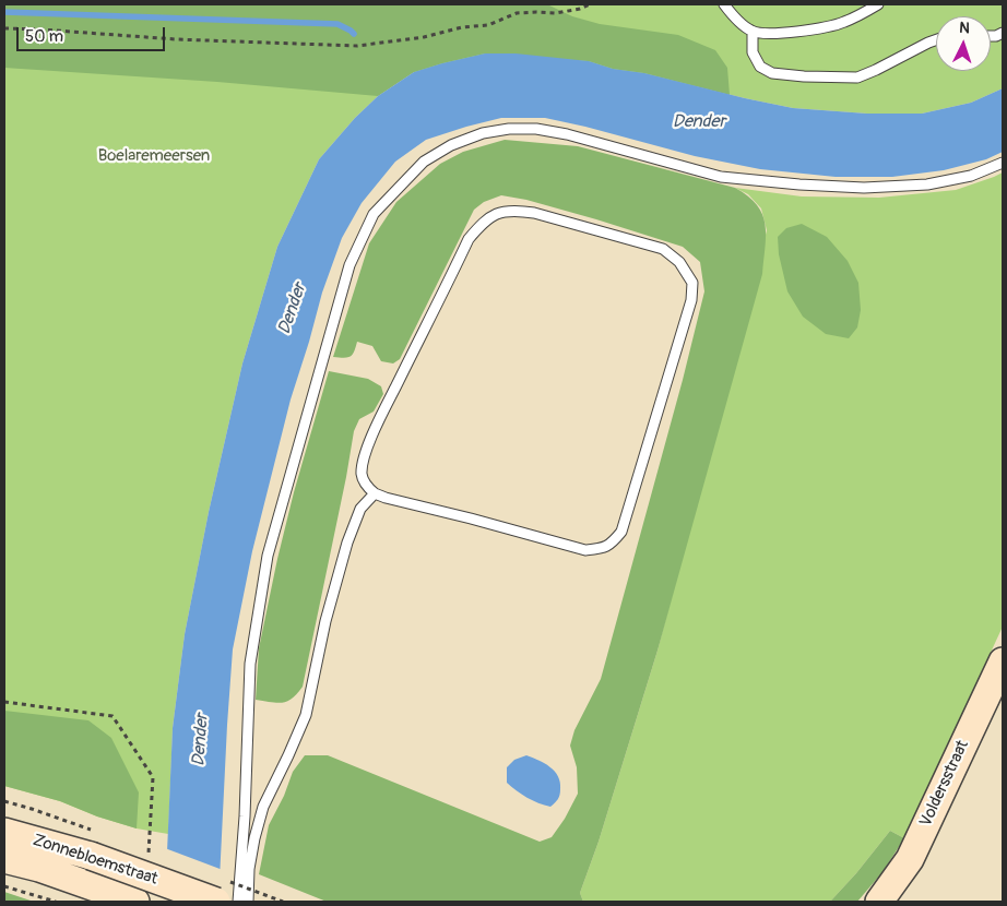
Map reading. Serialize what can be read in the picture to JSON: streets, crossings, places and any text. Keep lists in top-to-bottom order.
{
  "streets": {
    "main road": ["Voldersstraat", "Zonnebloemstraat"]
  },
  "water": ["Dender"],
  "parks": ["Boelaremeersen"],
  "scale_bar": "50 m",
  "north": "top"
}
